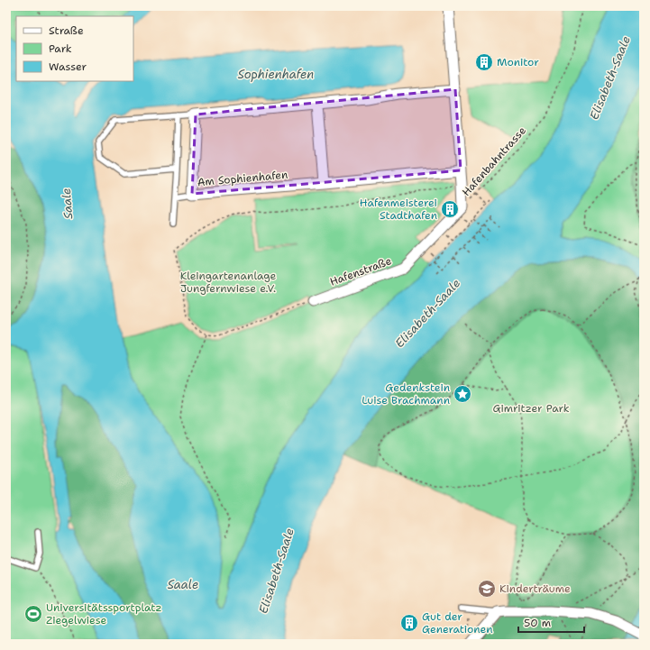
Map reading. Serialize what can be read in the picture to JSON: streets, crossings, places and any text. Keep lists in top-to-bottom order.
{
  "streets": {
    "street": ["Am Sophienhafen", "Hafenstraße"],
    "path": ["Hafenbahntrasse"]
  },
  "crossings": [
    ["Hafenbahntrasse", "Hafenstraße"]
  ],
  "water": ["Sophienhafen", "Elisabeth-Saale", "Saale"],
  "parks": ["Kleingartenanlage Jungfernwiese e.V.", "Gimritzer Park"],
  "places": {
    "building": ["Monitor", "Hafenmeisterei Stadthafen", "Gut der Generationen"],
    "place": ["Gedenkstein Luise Brachmann"],
    "school or university": ["Kinderträume"],
    "sports": ["Universitätssportplatz Ziegelwiese"]
  },
  "legend": ["Straße", "Park", "Wasser"],
  "scale_bar": "50 m"
}
